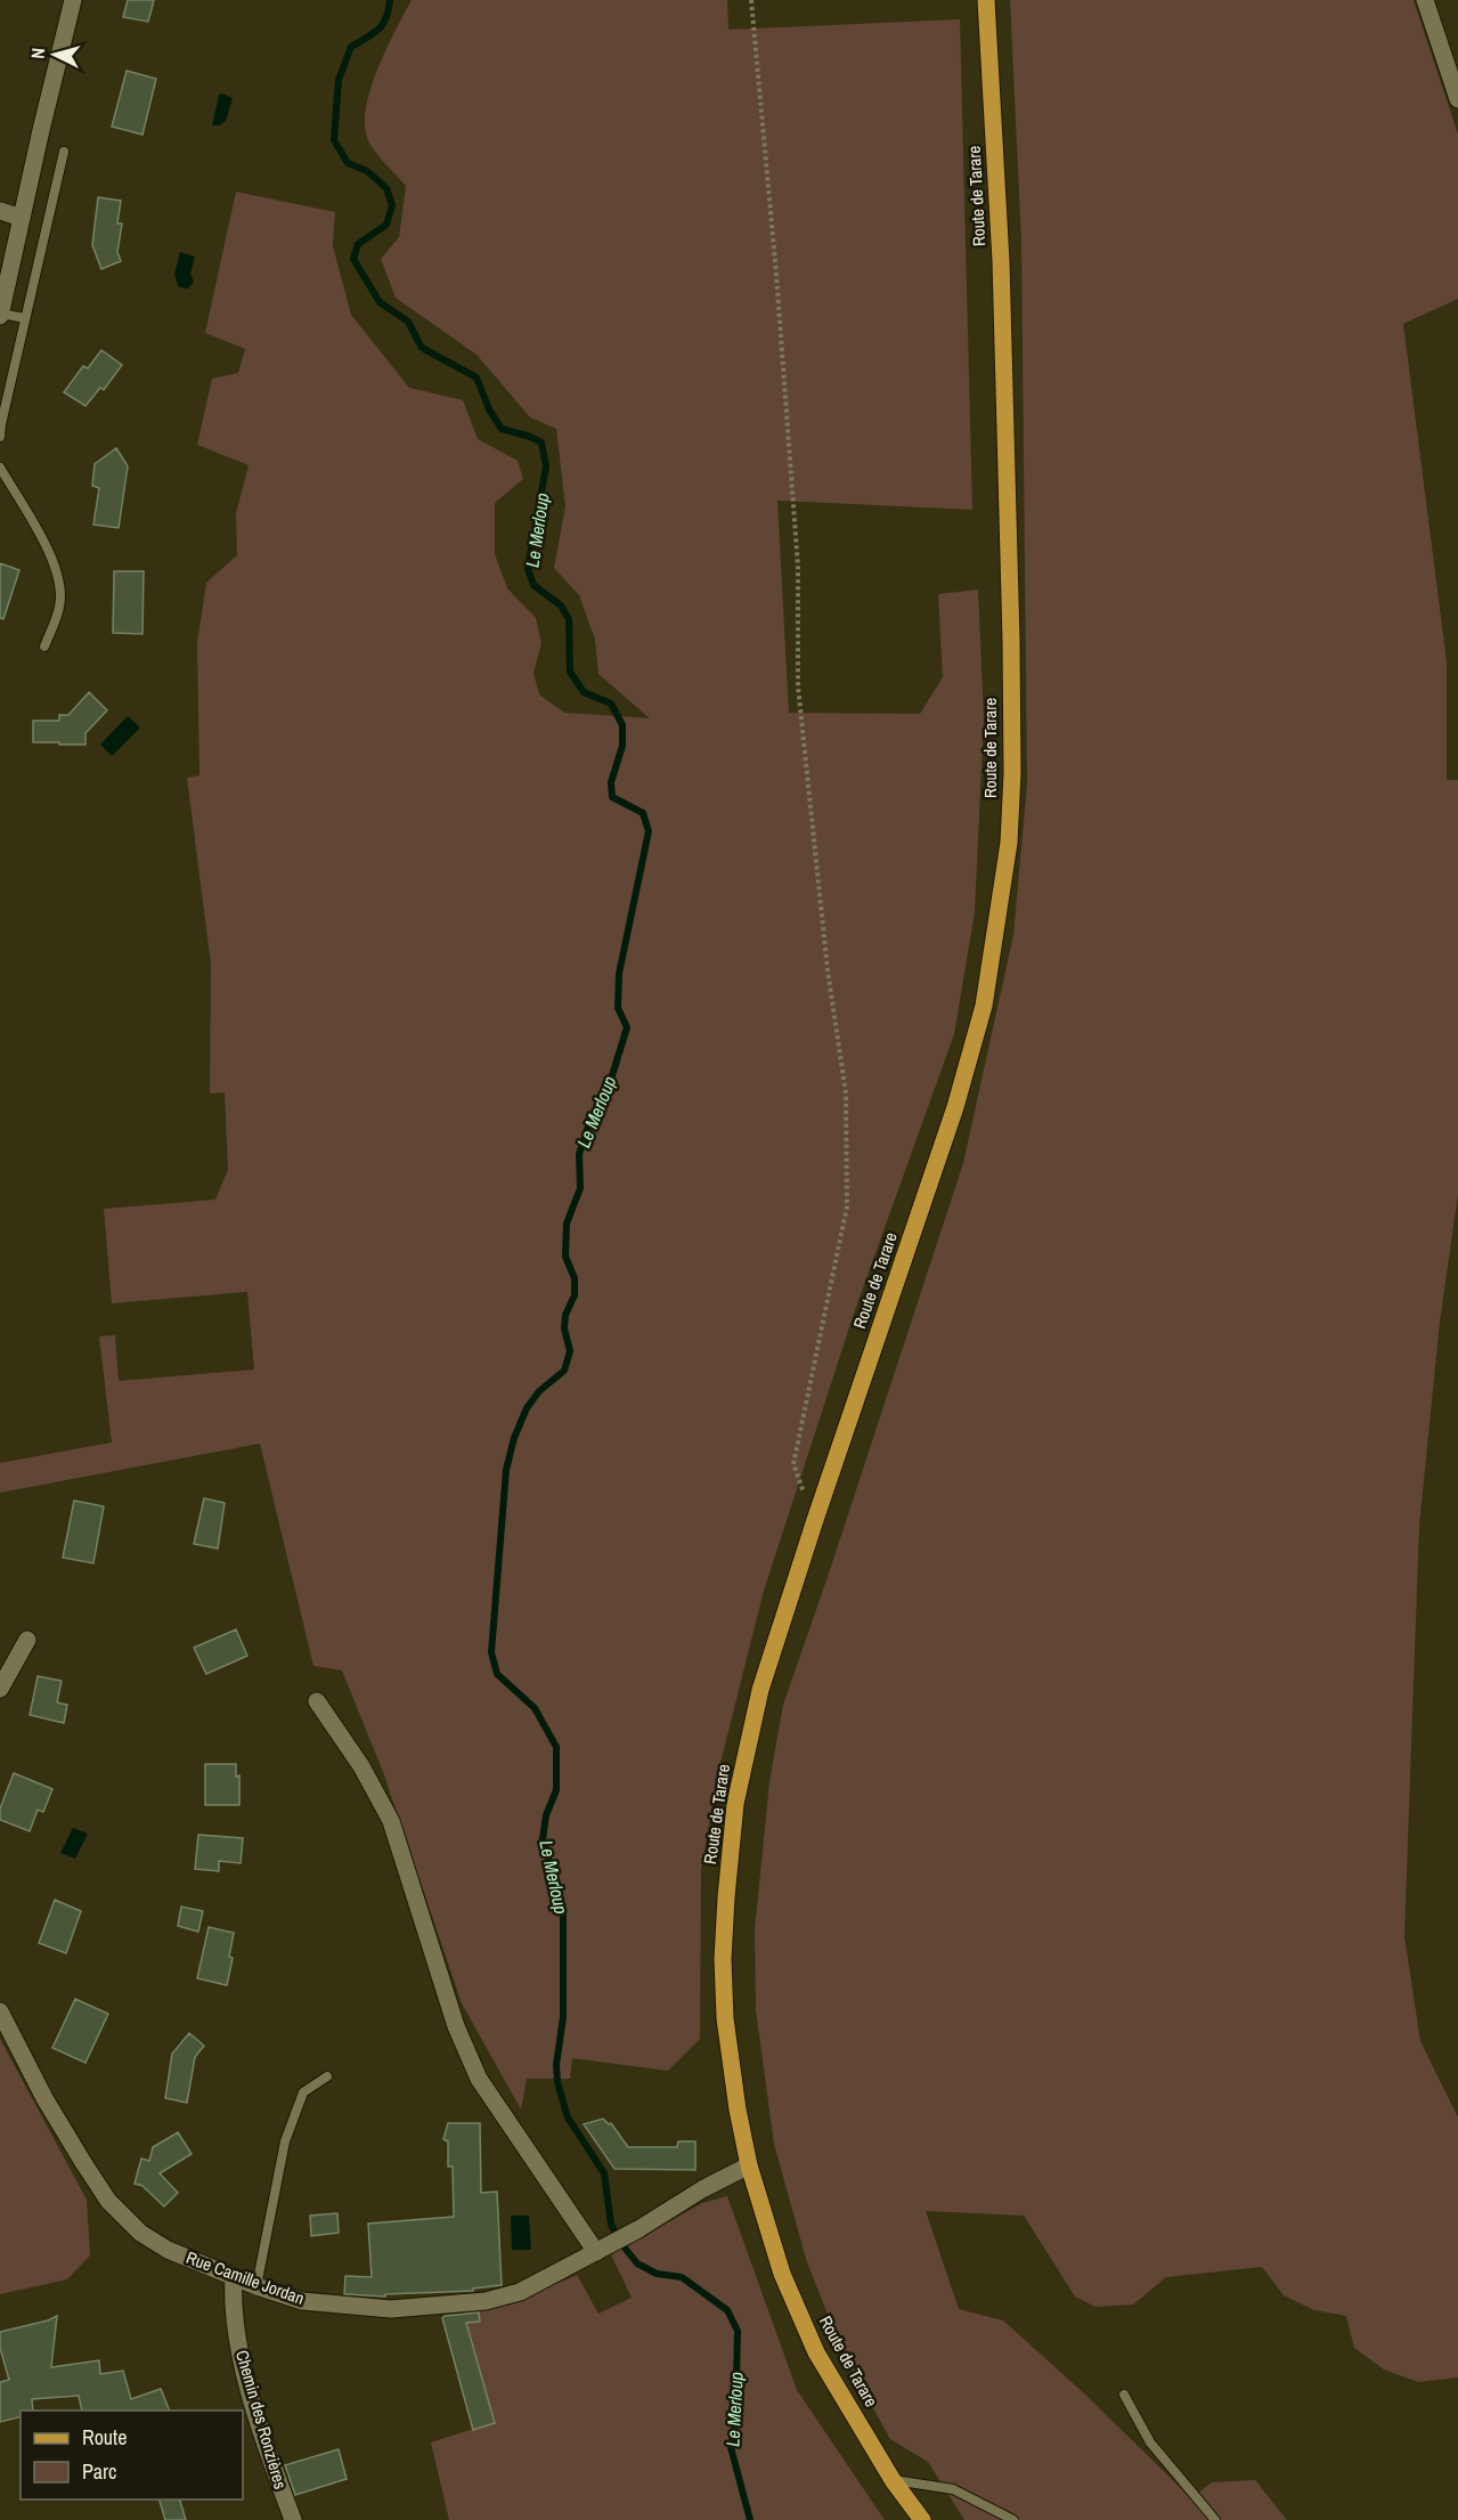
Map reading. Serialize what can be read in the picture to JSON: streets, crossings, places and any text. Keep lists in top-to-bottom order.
{
  "streets": {
    "main road": ["Route de Tarare"],
    "street": ["Rue Camille Jordan", "Chemin des Ronzières"]
  },
  "crossings": [
    ["Route de Tarare", "Rue Camille Jordan"],
    ["Rue Camille Jordan", "Chemin des Ronzières"]
  ],
  "water": ["Le Merloup"],
  "legend": ["Route", "Parc"],
  "north": "left"
}
